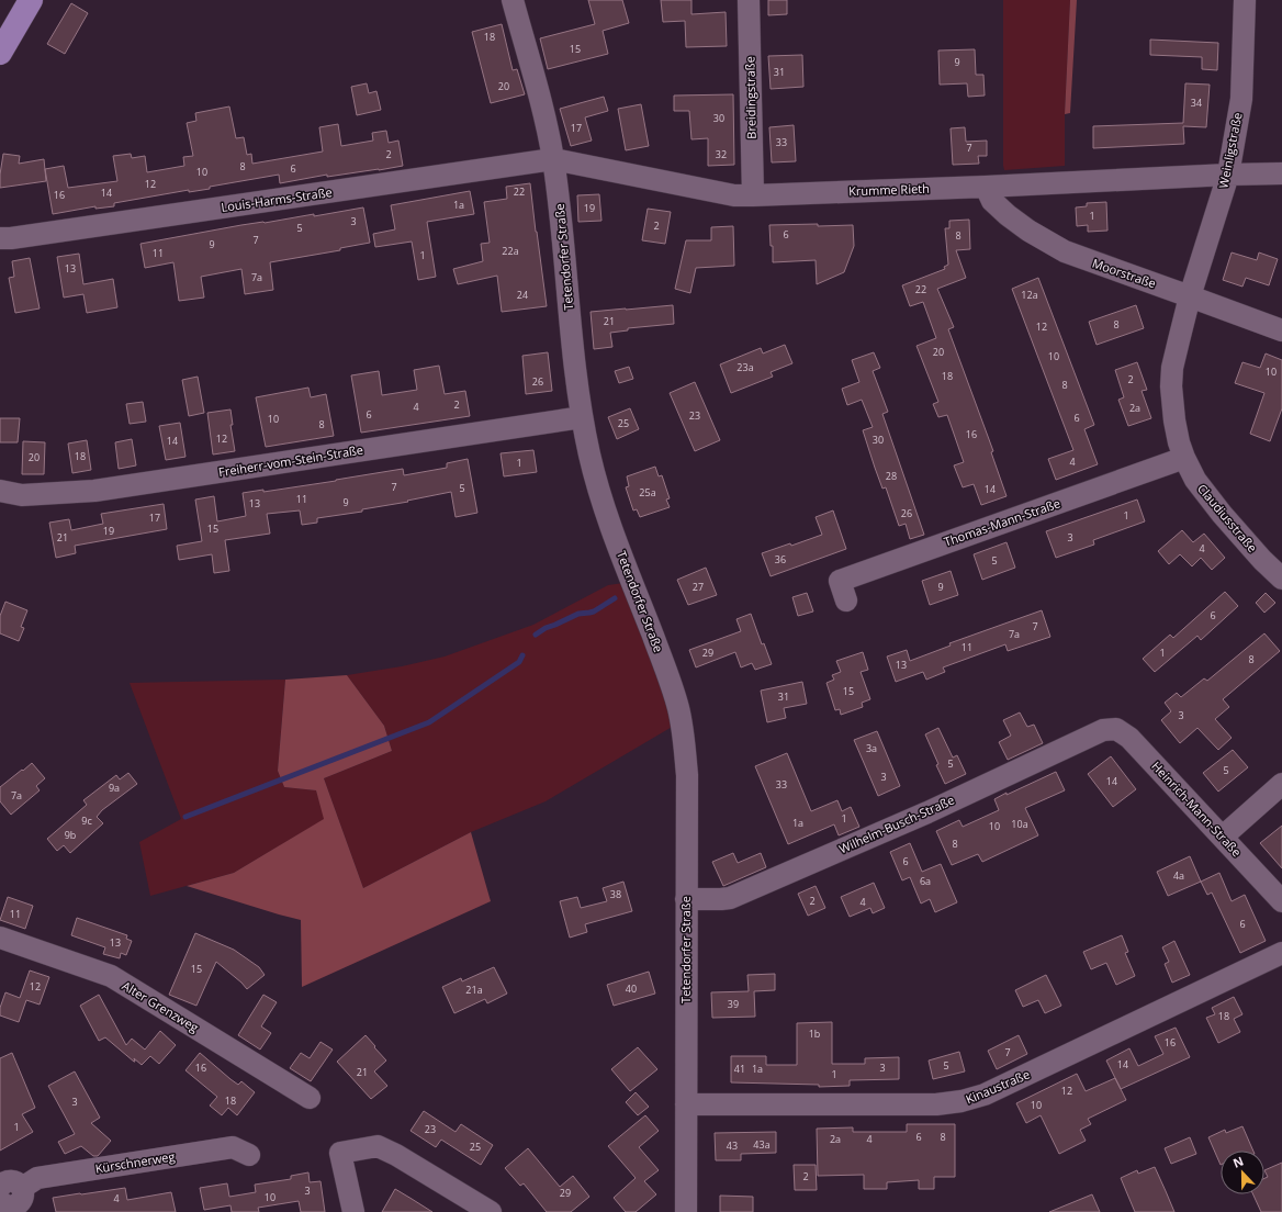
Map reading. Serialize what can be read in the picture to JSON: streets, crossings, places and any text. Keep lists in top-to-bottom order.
{
  "streets": {
    "street": [
      "Breidingstraße",
      "Weinligstraße",
      "Krumme Rieth",
      "Louis-Harms-Straße",
      "Tetendorfer Straße",
      "Moorstraße",
      "Freiherr-vom-Stein-Straße",
      "Claudiusstraße",
      "Thomas-Mann-Straße",
      "Heinrich-Mann-Straße",
      "Wilhelm-Busch-Straße",
      "Alter Grenzweg",
      "Kinaustraße",
      "Kürschnerweg"
    ]
  },
  "crossings": [
    ["Breidingstraße", "Krumme Rieth"],
    ["Weinligstraße", "Krumme Rieth"],
    ["Weinligstraße", "Moorstraße"],
    ["Weinligstraße", "Claudiusstraße"],
    ["Krumme Rieth", "Louis-Harms-Straße"],
    ["Krumme Rieth", "Tetendorfer Straße"],
    ["Krumme Rieth", "Moorstraße"],
    ["Louis-Harms-Straße", "Tetendorfer Straße"],
    ["Tetendorfer Straße", "Freiherr-vom-Stein-Straße"],
    ["Tetendorfer Straße", "Wilhelm-Busch-Straße"],
    ["Tetendorfer Straße", "Kinaustraße"],
    ["Moorstraße", "Claudiusstraße"],
    ["Claudiusstraße", "Thomas-Mann-Straße"],
    ["Heinrich-Mann-Straße", "Wilhelm-Busch-Straße"]
  ],
  "house_numbers": [
    "18",
    "15",
    "9",
    "31",
    "20",
    "34",
    "30",
    "17",
    "33",
    "7",
    "2",
    "32",
    "8",
    "6",
    "10",
    "12",
    "22",
    "14",
    "16",
    "1a",
    "19",
    "1",
    "3",
    "2",
    "5",
    "6",
    "8",
    "7",
    "9",
    "22a",
    "11",
    "1",
    "13",
    "7a",
    "22",
    "24",
    "12a",
    "21",
    "8",
    "12",
    "20",
    "10",
    "23a",
    "10",
    "18",
    "2",
    "26",
    "8",
    "2",
    "4",
    "2a",
    "6",
    "23",
    "6",
    "10",
    "25",
    "8",
    "16",
    "12",
    "30",
    "14",
    "18",
    "20",
    "4",
    "1",
    "28",
    "7",
    "5",
    "14",
    "25a",
    "11",
    "9",
    "13",
    "26",
    "1",
    "17",
    "15",
    "19",
    "21",
    "3",
    "4",
    "36",
    "5",
    "27",
    "9",
    "6",
    "7",
    "7a",
    "11",
    "29",
    "1",
    "8",
    "13",
    "15",
    "31",
    "3",
    "3a",
    "5",
    "5",
    "3",
    "14",
    "33",
    "9a",
    "7a",
    "1",
    "9c",
    "1a",
    "10a",
    "10",
    "9b",
    "8",
    "6",
    "4a",
    "6a",
    "38",
    "2",
    "4",
    "11",
    "6",
    "13",
    "15",
    "12",
    "40",
    "21a",
    "39",
    "18",
    "1b",
    "16",
    "7",
    "14",
    "5",
    "16",
    "3",
    "41",
    "1a",
    "21",
    "1",
    "12",
    "18",
    "3",
    "10",
    "1",
    "23",
    "6",
    "8",
    "2a",
    "4",
    "43a",
    "43",
    "25",
    "2",
    "3",
    "29",
    "10",
    "4"
  ],
  "north": "top"
}
